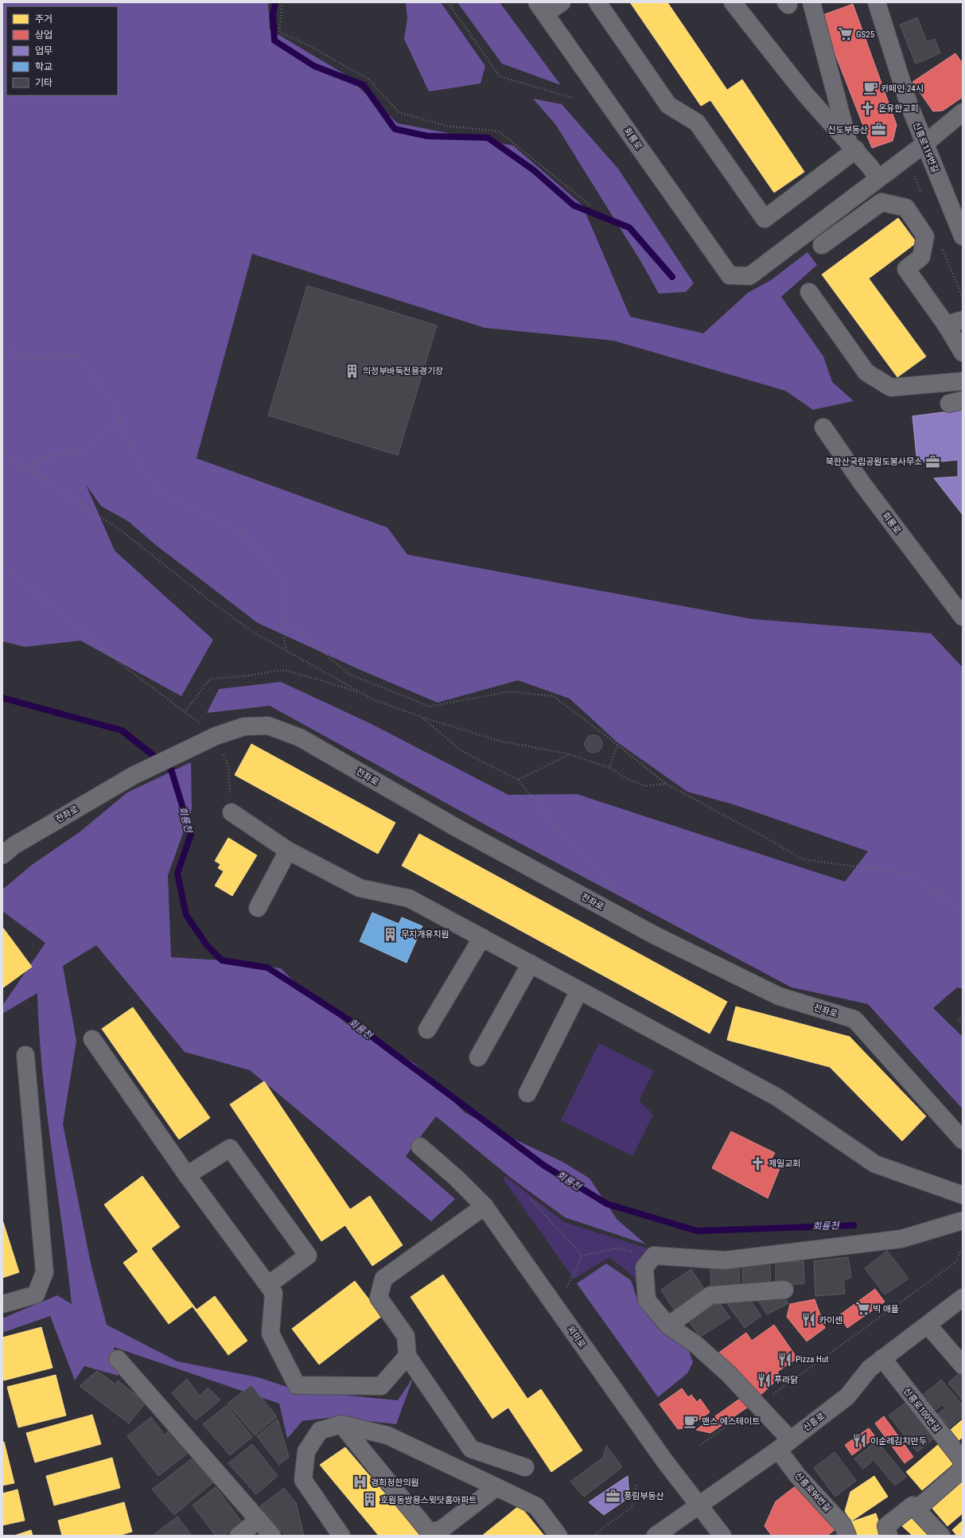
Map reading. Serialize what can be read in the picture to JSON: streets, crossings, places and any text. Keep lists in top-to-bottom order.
{
  "streets": {
    "street": [
      "회룡로",
      "신흥로119번길",
      "전좌로",
      "외미로",
      "신흥로100번길",
      "신흥로",
      "신흥로96번길"
    ]
  },
  "crossings": [
    ["외미로", "신흥로"],
    ["신흥로100번길", "신흥로"],
    ["신흥로", "신흥로96번길"]
  ],
  "water": ["회룡천"],
  "places": {
    "supermarket": ["GS25", "빅 애플"],
    "cafe": ["카페인 24시", "맨스 에스테이트"],
    "church": ["온유한교회", "제일교회"],
    "office": ["신도부동산", "북한산국립공원도봉사무소", "풍림부동산"],
    "building": ["의정부바둑전용경기장", "무지개유치원", "호원동쌍용스윗닷홈아파트"],
    "restaurant": [
      "카이센",
      "Pizza Hut",
      "푸라닭",
      "이순례김치만두"
    ],
    "hospital": ["경희청한의원"]
  },
  "legend": [
    "주거",
    "상업",
    "업무",
    "학교",
    "기타"
  ]
}
